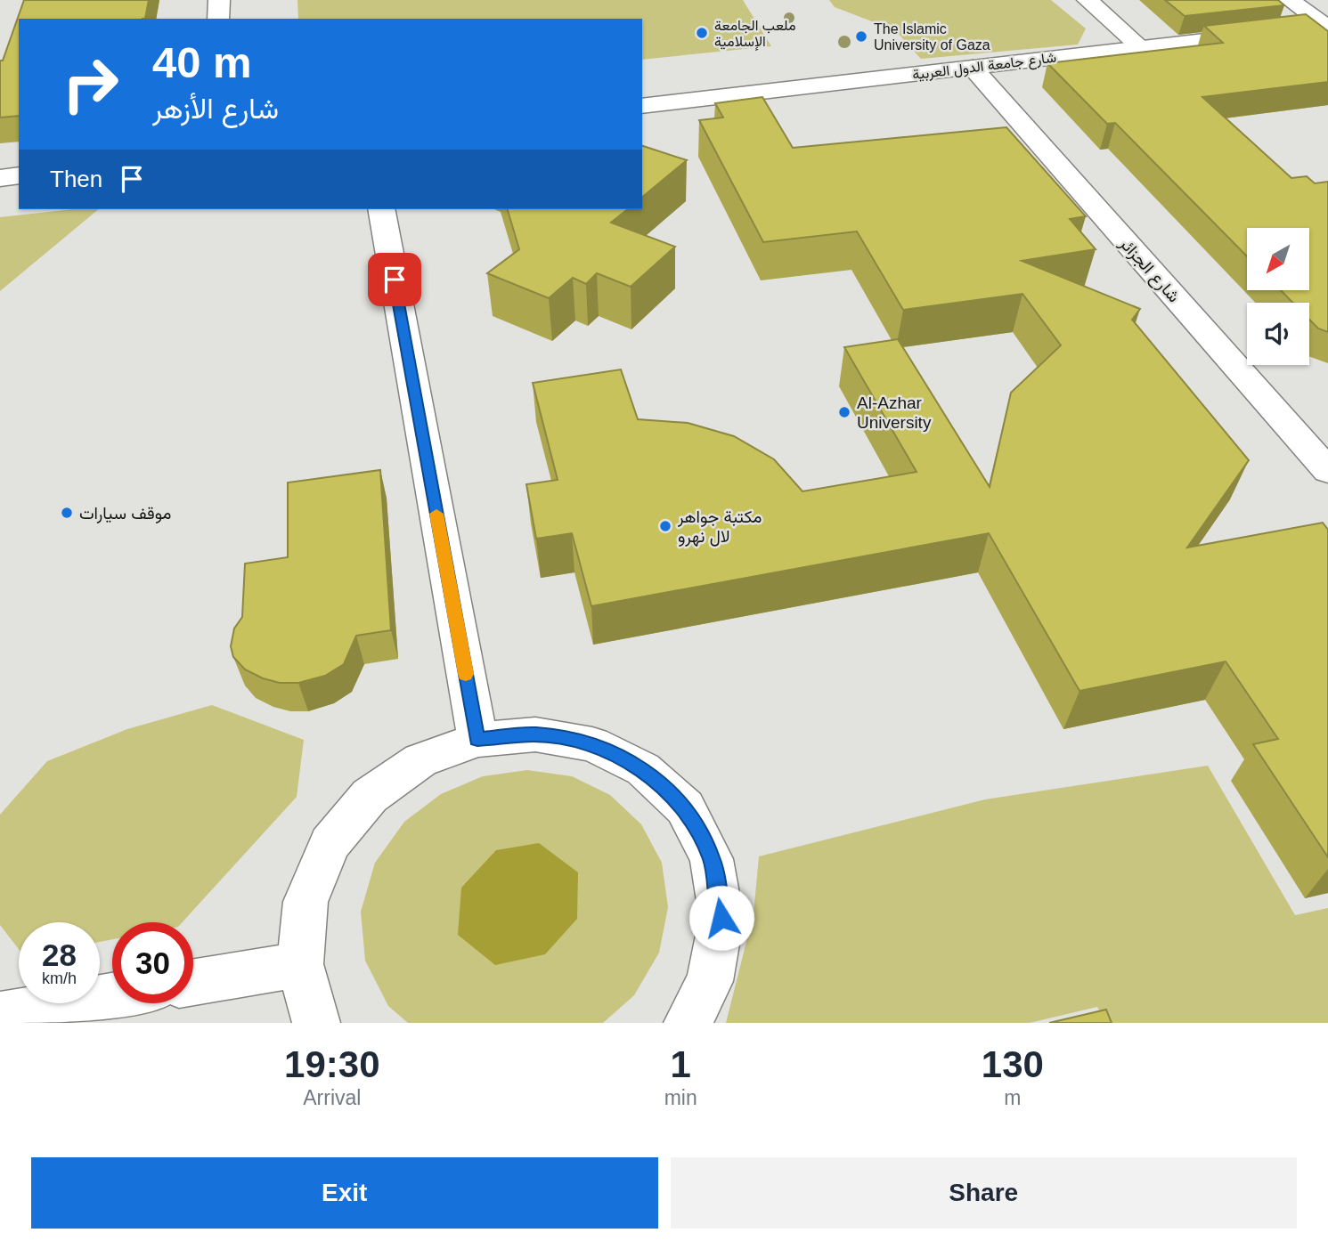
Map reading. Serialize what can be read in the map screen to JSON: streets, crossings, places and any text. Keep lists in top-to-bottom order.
{
  "streets": {
    "street": ["شارع جامعة الدول العربية", "شارع الجزائر"]
  },
  "crossings": [
    ["شارع جامعة الدول العربية", "شارع الجزائر"]
  ],
  "places": [
    "ملعب الجامعة الإسلامية",
    "The Islamic University of Gaza",
    "Al-Azhar University",
    "موقف سيارات",
    "مكتبة جواهر لال نهرو"
  ],
  "north": "bottom left",
  "page": {
    "turn": ["40 m", "شارع الأزهر"],
    "then": "Then",
    "speed": "28 km/h",
    "limit": "30",
    "eta": [
      "19:30",
      "Arrival",
      "1",
      "min",
      "130",
      "m"
    ],
    "buttons": ["Exit", "Share"]
  }
}
